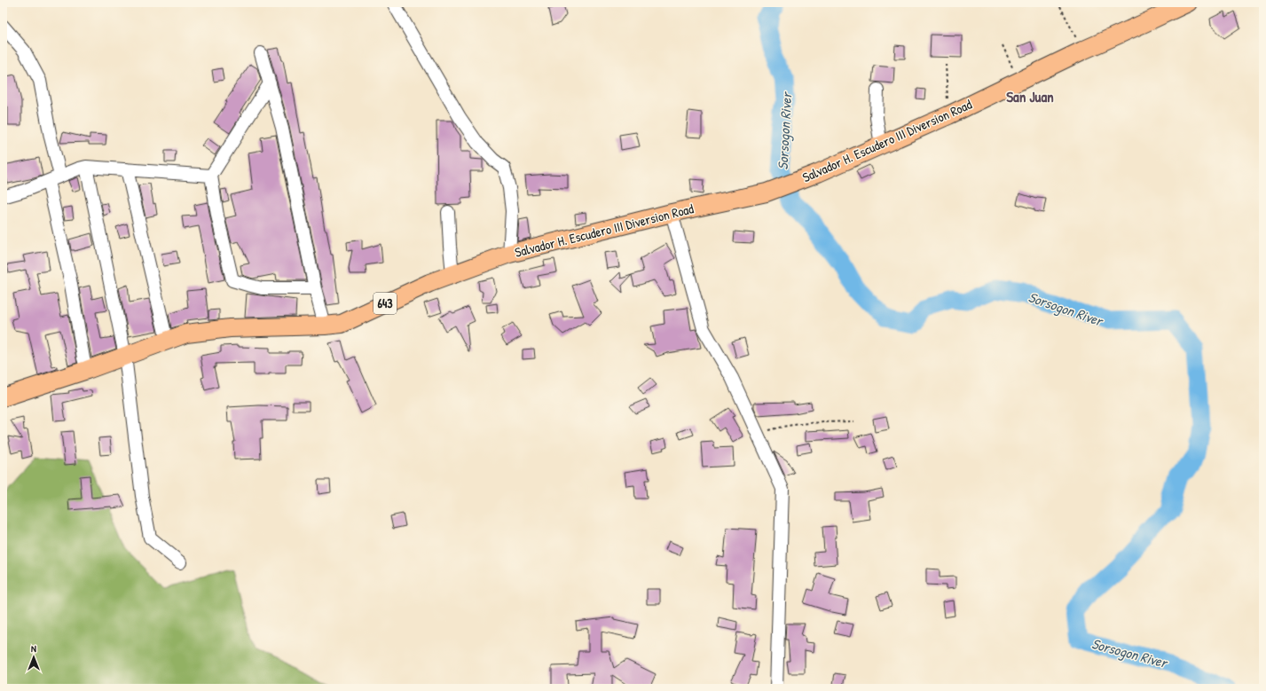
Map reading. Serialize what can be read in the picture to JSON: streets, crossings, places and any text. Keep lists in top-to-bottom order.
{
  "streets": {
    "highway": ["Salvador H. Escudero III Diversion Road", "643"]
  },
  "districts": ["San Juan"],
  "water": ["Sorsogon River"],
  "north": "top"
}
